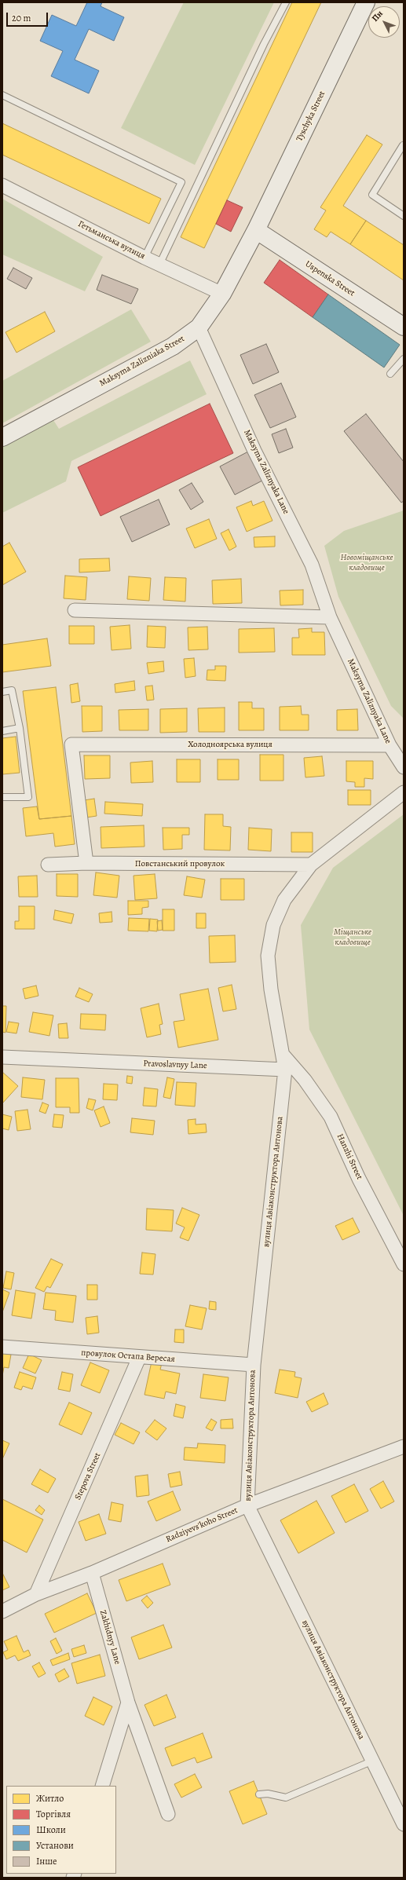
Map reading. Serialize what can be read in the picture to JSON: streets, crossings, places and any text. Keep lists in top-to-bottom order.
{
  "streets": {
    "main road": ["Tyschyka Street", "Uspenska Street", "Maksyma Zalizniaka Street"],
    "street": [
      "Гетьманська вулиця",
      "Maksyma Zaliznyaka Lane",
      "Холодноярська вулиця",
      "Повстанський провулок",
      "Pravoslavnyy Lane",
      "Hanzhi Street",
      "вулиця Авіаконструктора Антонова",
      "провулок Остапа Вересая",
      "Stepova Street",
      "Radziyevsʹkoho Street",
      "Zakhidnyy Lane"
    ]
  },
  "crossings": [
    ["Tyschyka Street", "Uspenska Street"],
    ["Tyschyka Street", "Maksyma Zalizniaka Street"],
    ["Гетьманська вулиця", "Maksyma Zalizniaka Street"],
    ["Uspenska Street", "Maksyma Zalizniaka Street"],
    ["Maksyma Zalizniaka Street", "Maksyma Zaliznyaka Lane"],
    ["Maksyma Zaliznyaka Lane", "Холодноярська вулиця"],
    ["Холодноярська вулиця", "Повстанський провулок"],
    ["Pravoslavnyy Lane", "вулиця Авіаконструктора Антонова"],
    ["вулиця Авіаконструктора Антонова", "провулок Остапа Вересая"],
    ["вулиця Авіаконструктора Антонова", "Radziyevsʹkoho Street"],
    ["провулок Остапа Вересая", "Stepova Street"],
    ["Stepova Street", "Radziyevsʹkoho Street"],
    ["Radziyevsʹkoho Street", "Zakhidnyy Lane"]
  ],
  "parks": ["Новоміщанське кладовище", "Міщанське кладовище"],
  "legend": [
    "Житло",
    "Торгівля",
    "Школи",
    "Установи",
    "Інше"
  ],
  "scale_bar": "20 m",
  "north": "top left"
}
